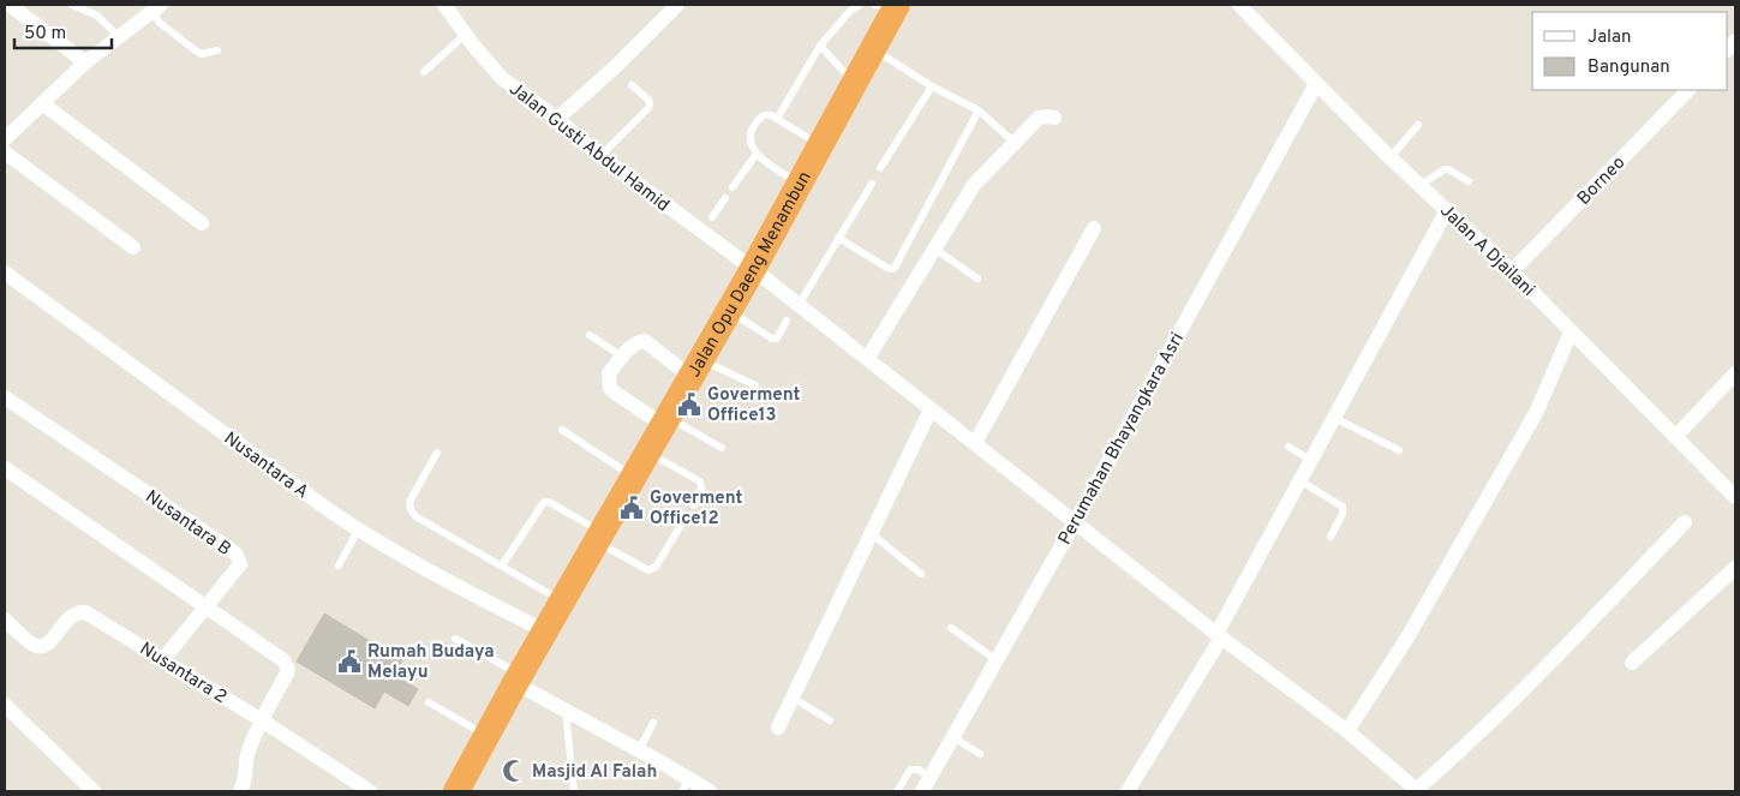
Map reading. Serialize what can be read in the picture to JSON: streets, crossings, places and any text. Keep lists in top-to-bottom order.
{
  "streets": {
    "highway": ["Jalan Opu Daeng Menambun"],
    "street": [
      "Jalan Gusti Abdul Hamid",
      "Borneo",
      "Jalan A Djailani",
      "Perumahan Bhayangkara Asri",
      "Nusantara A",
      "Nusantara B",
      "Nusantara 2"
    ]
  },
  "crossings": [
    ["Jalan Gusti Abdul Hamid", "Jalan Opu Daeng Menambun"],
    ["Jalan Gusti Abdul Hamid", "Perumahan Bhayangkara Asri"],
    ["Borneo", "Jalan A Djailani"],
    ["Jalan A Djailani", "Perumahan Bhayangkara Asri"],
    ["Jalan Opu Daeng Menambun", "Nusantara A"]
  ],
  "places": {
    "public building": ["Goverment Office13", "Goverment Office12", "Rumah Budaya Melayu"],
    "mosque": ["Masjid Al Falah"]
  },
  "legend": ["Jalan", "Bangunan"],
  "scale_bar": "50 m"
}
